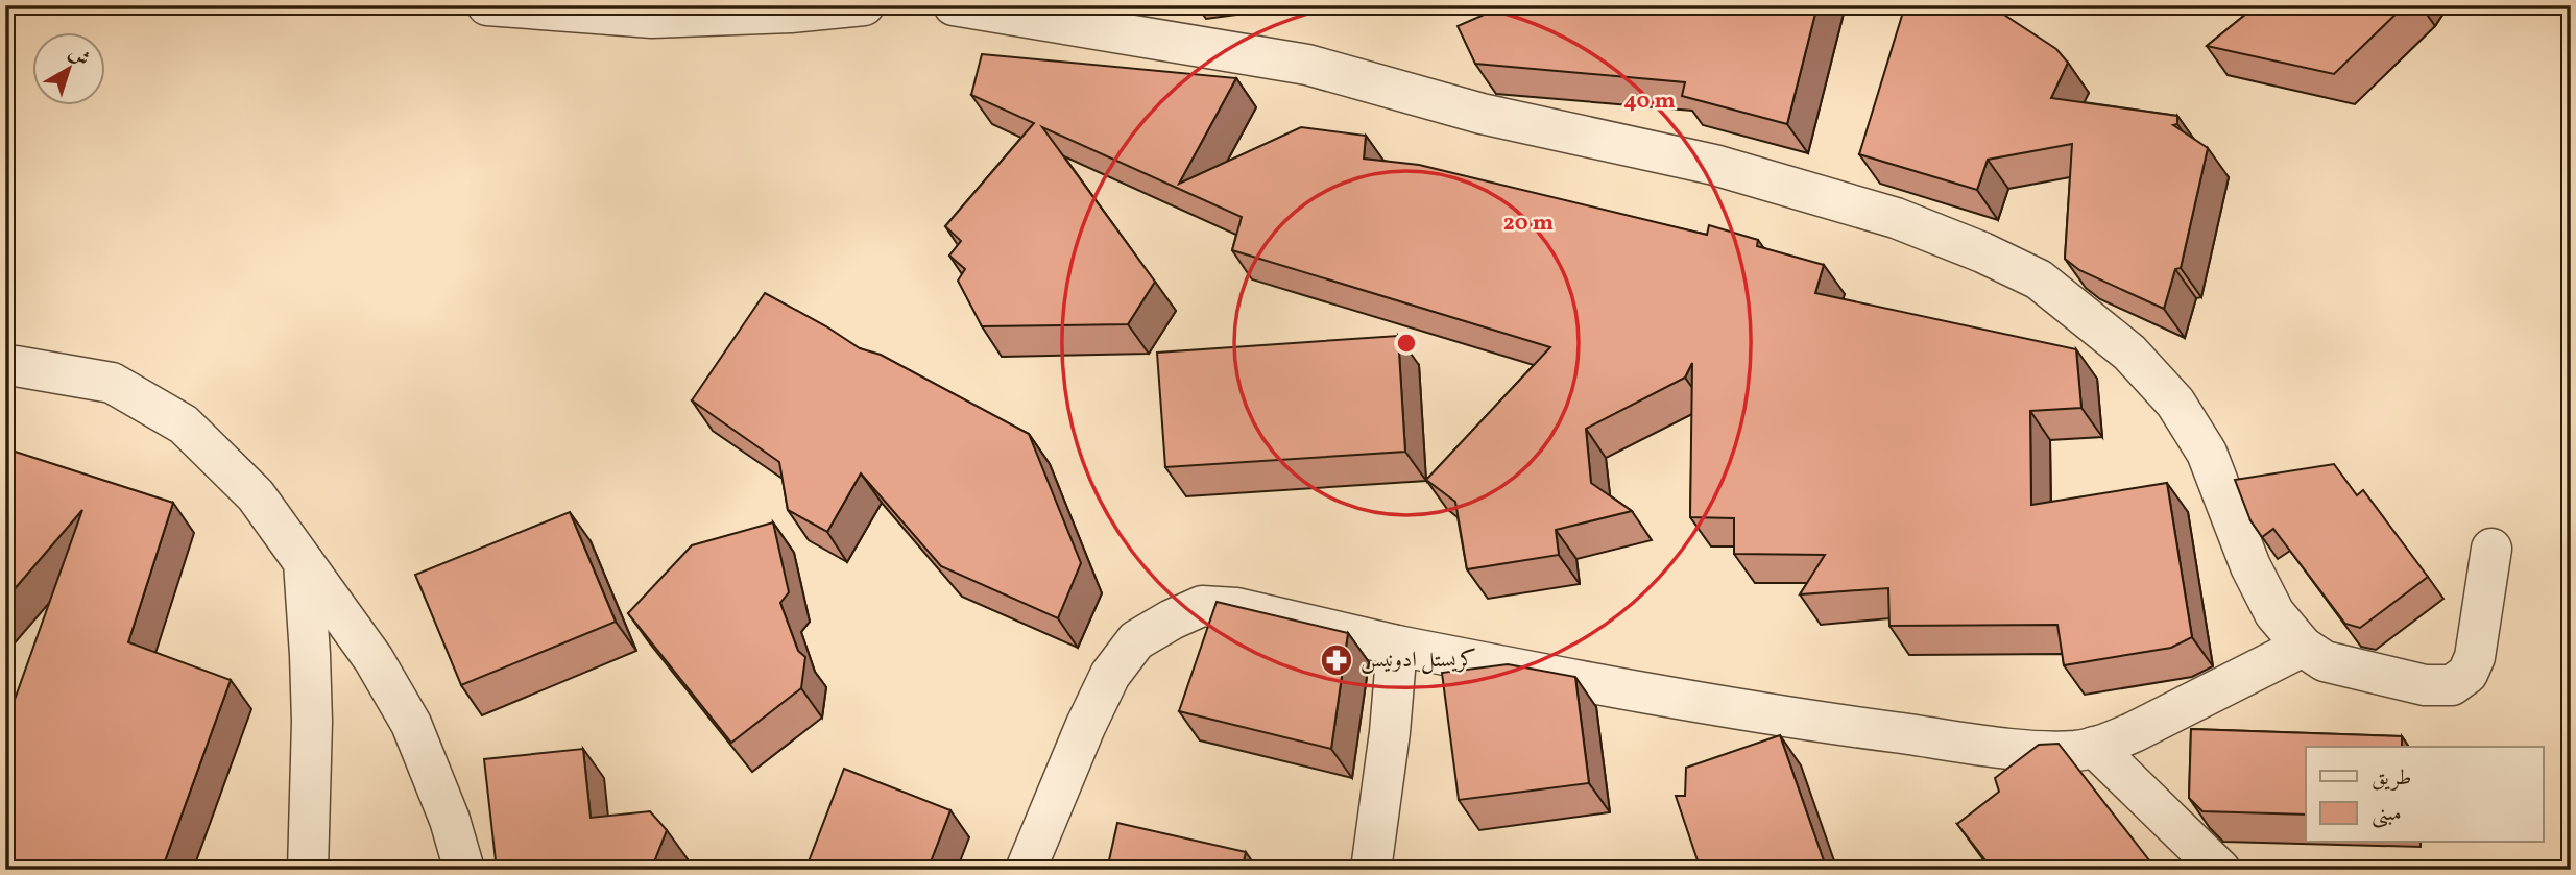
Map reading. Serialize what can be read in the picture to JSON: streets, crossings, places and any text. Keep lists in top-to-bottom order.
{
  "places": {
    "pharmacy": ["كريستل ادونيس"]
  },
  "legend": ["طريق", "مبنى"],
  "north": "top right",
  "rings": ["40 m", "20 m"]
}
